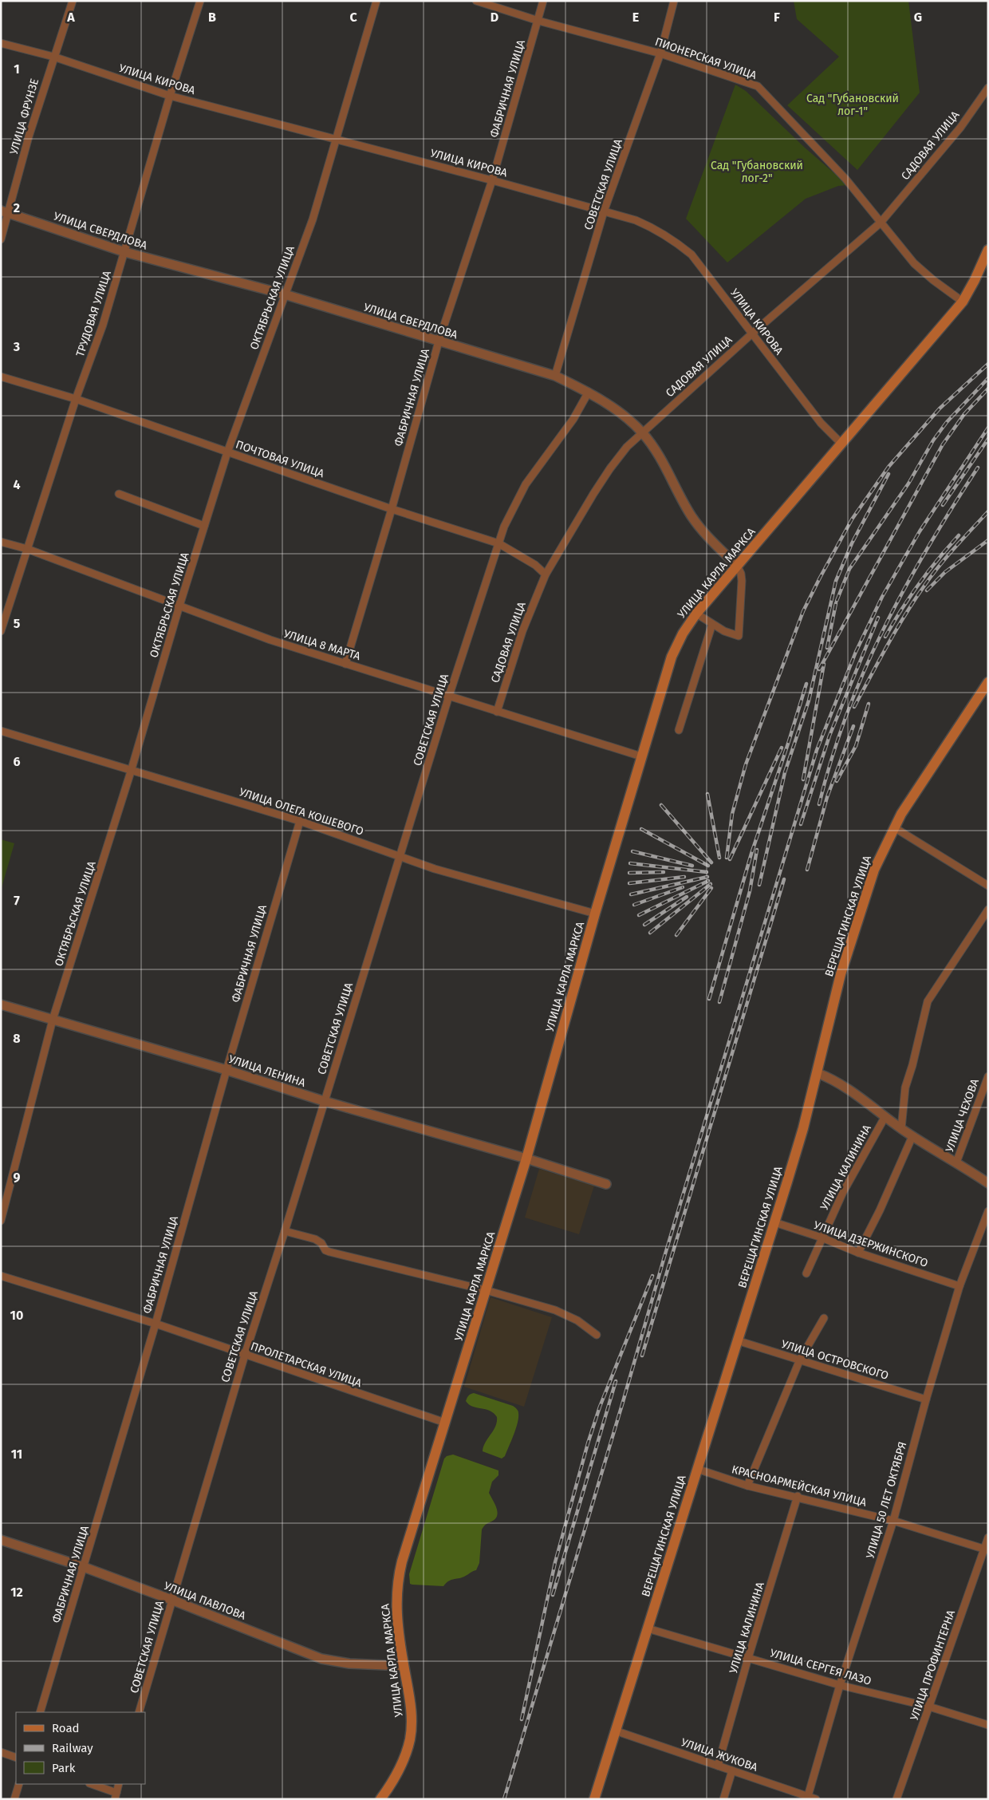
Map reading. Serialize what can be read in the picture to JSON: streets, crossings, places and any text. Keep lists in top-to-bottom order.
{
  "streets": {
    "main road": ["УЛИЦА КАРЛА МАРКСА", "ВЕРЕЩАГИНСКАЯ УЛИЦА"],
    "street": [
      "ПИОНЕРСКАЯ УЛИЦА",
      "УЛИЦА КИРОВА",
      "ФАБРИЧНАЯ УЛИЦА",
      "УЛИЦА ФРУНЗЕ",
      "САДОВАЯ УЛИЦА",
      "СОВЕТСКАЯ УЛИЦА",
      "УЛИЦА СВЕРДЛОВА",
      "ОКТЯБРЬСКАЯ УЛИЦА",
      "ТРУДОВАЯ УЛИЦА",
      "ПОЧТОВАЯ УЛИЦА",
      "УЛИЦА 8 МАРТА",
      "УЛИЦА ОЛЕГА КОШЕВОГО",
      "УЛИЦА ЛЕНИНА",
      "УЛИЦА ЧЕХОВА",
      "УЛИЦА КАЛИНИНА",
      "УЛИЦА ДЗЕРЖИНСКОГО",
      "УЛИЦА ОСТРОВСКОГО",
      "ПРОЛЕТАРСКАЯ УЛИЦА",
      "КРАСНОАРМЕЙСКАЯ УЛИЦА",
      "УЛИЦА 50 ЛЕТ ОКТЯБРЯ",
      "УЛИЦА ПАВЛОВА",
      "УЛИЦА ПРОФИНТЕРНА",
      "УЛИЦА СЕРГЕЯ ЛАЗО",
      "УЛИЦА ЖУКОВА"
    ]
  },
  "crossings": [
    ["ПИОНЕРСКАЯ УЛИЦА", "ФАБРИЧНАЯ УЛИЦА"],
    ["ПИОНЕРСКАЯ УЛИЦА", "САДОВАЯ УЛИЦА"],
    ["ПИОНЕРСКАЯ УЛИЦА", "СОВЕТСКАЯ УЛИЦА"],
    ["ПИОНЕРСКАЯ УЛИЦА", "УЛИЦА КАРЛА МАРКСА"],
    ["УЛИЦА КИРОВА", "ФАБРИЧНАЯ УЛИЦА"],
    ["УЛИЦА КИРОВА", "УЛИЦА ФРУНЗЕ"],
    ["УЛИЦА КИРОВА", "САДОВАЯ УЛИЦА"],
    ["УЛИЦА КИРОВА", "СОВЕТСКАЯ УЛИЦА"],
    ["УЛИЦА КИРОВА", "ОКТЯБРЬСКАЯ УЛИЦА"],
    ["УЛИЦА КИРОВА", "ТРУДОВАЯ УЛИЦА"],
    ["УЛИЦА КИРОВА", "УЛИЦА КАРЛА МАРКСА"],
    ["ФАБРИЧНАЯ УЛИЦА", "УЛИЦА СВЕРДЛОВА"],
    ["ФАБРИЧНАЯ УЛИЦА", "ПОЧТОВАЯ УЛИЦА"],
    ["ФАБРИЧНАЯ УЛИЦА", "УЛИЦА 8 МАРТА"],
    ["ФАБРИЧНАЯ УЛИЦА", "УЛИЦА ОЛЕГА КОШЕВОГО"],
    ["ФАБРИЧНАЯ УЛИЦА", "УЛИЦА ЛЕНИНА"],
    ["ФАБРИЧНАЯ УЛИЦА", "ПРОЛЕТАРСКАЯ УЛИЦА"],
    ["ФАБРИЧНАЯ УЛИЦА", "УЛИЦА ПАВЛОВА"],
    ["УЛИЦА ФРУНЗЕ", "УЛИЦА СВЕРДЛОВА"],
    ["САДОВАЯ УЛИЦА", "УЛИЦА СВЕРДЛОВА"],
    ["САДОВАЯ УЛИЦА", "ПОЧТОВАЯ УЛИЦА"],
    ["САДОВАЯ УЛИЦА", "УЛИЦА 8 МАРТА"],
    ["СОВЕТСКАЯ УЛИЦА", "УЛИЦА СВЕРДЛОВА"],
    ["СОВЕТСКАЯ УЛИЦА", "ПОЧТОВАЯ УЛИЦА"],
    ["СОВЕТСКАЯ УЛИЦА", "УЛИЦА 8 МАРТА"],
    ["СОВЕТСКАЯ УЛИЦА", "УЛИЦА ОЛЕГА КОШЕВОГО"],
    ["СОВЕТСКАЯ УЛИЦА", "УЛИЦА ЛЕНИНА"],
    ["СОВЕТСКАЯ УЛИЦА", "ПРОЛЕТАРСКАЯ УЛИЦА"],
    ["СОВЕТСКАЯ УЛИЦА", "УЛИЦА ПАВЛОВА"],
    ["УЛИЦА СВЕРДЛОВА", "ОКТЯБРЬСКАЯ УЛИЦА"],
    ["УЛИЦА СВЕРДЛОВА", "ТРУДОВАЯ УЛИЦА"],
    ["УЛИЦА СВЕРДЛОВА", "УЛИЦА КАРЛА МАРКСА"],
    ["ОКТЯБРЬСКАЯ УЛИЦА", "ПОЧТОВАЯ УЛИЦА"],
    ["ОКТЯБРЬСКАЯ УЛИЦА", "УЛИЦА 8 МАРТА"],
    ["ОКТЯБРЬСКАЯ УЛИЦА", "УЛИЦА ОЛЕГА КОШЕВОГО"],
    ["ОКТЯБРЬСКАЯ УЛИЦА", "УЛИЦА ЛЕНИНА"],
    ["ТРУДОВАЯ УЛИЦА", "ПОЧТОВАЯ УЛИЦА"],
    ["ТРУДОВАЯ УЛИЦА", "УЛИЦА 8 МАРТА"],
    ["УЛИЦА КАРЛА МАРКСА", "УЛИЦА 8 МАРТА"],
    ["УЛИЦА КАРЛА МАРКСА", "УЛИЦА ОЛЕГА КОШЕВОГО"],
    ["УЛИЦА КАРЛА МАРКСА", "УЛИЦА ЛЕНИНА"],
    ["УЛИЦА КАРЛА МАРКСА", "ПРОЛЕТАРСКАЯ УЛИЦА"],
    ["УЛИЦА КАРЛА МАРКСА", "УЛИЦА ПАВЛОВА"],
    ["ВЕРЕЩАГИНСКАЯ УЛИЦА", "УЛИЦА ДЗЕРЖИНСКОГО"],
    ["ВЕРЕЩАГИНСКАЯ УЛИЦА", "УЛИЦА ОСТРОВСКОГО"],
    ["ВЕРЕЩАГИНСКАЯ УЛИЦА", "КРАСНОАРМЕЙСКАЯ УЛИЦА"],
    ["ВЕРЕЩАГИНСКАЯ УЛИЦА", "УЛИЦА СЕРГЕЯ ЛАЗО"],
    ["ВЕРЕЩАГИНСКАЯ УЛИЦА", "УЛИЦА ЖУКОВА"],
    ["УЛИЦА КАЛИНИНА", "УЛИЦА ДЗЕРЖИНСКОГО"],
    ["УЛИЦА КАЛИНИНА", "КРАСНОАРМЕЙСКАЯ УЛИЦА"],
    ["УЛИЦА КАЛИНИНА", "УЛИЦА СЕРГЕЯ ЛАЗО"],
    ["УЛИЦА КАЛИНИНА", "УЛИЦА ЖУКОВА"],
    ["УЛИЦА ДЗЕРЖИНСКОГО", "УЛИЦА 50 ЛЕТ ОКТЯБРЯ"],
    ["УЛИЦА ОСТРОВСКОГО", "УЛИЦА 50 ЛЕТ ОКТЯБРЯ"],
    ["КРАСНОАРМЕЙСКАЯ УЛИЦА", "УЛИЦА 50 ЛЕТ ОКТЯБРЯ"],
    ["КРАСНОАРМЕЙСКАЯ УЛИЦА", "УЛИЦА ПРОФИНТЕРНА"],
    ["УЛИЦА 50 ЛЕТ ОКТЯБРЯ", "УЛИЦА СЕРГЕЯ ЛАЗО"],
    ["УЛИЦА 50 ЛЕТ ОКТЯБРЯ", "УЛИЦА ЖУКОВА"],
    ["УЛИЦА ПРОФИНТЕРНА", "УЛИЦА СЕРГЕЯ ЛАЗО"]
  ],
  "parks": ["Сад \"Губановский лог-1\"", "Сад \"Губановский лог-2\""],
  "legend": ["Road", "Railway", "Park"],
  "grid": {
    "columns": [
      "A",
      "B",
      "C",
      "D",
      "E",
      "F",
      "G"
    ],
    "rows": [
      "1",
      "2",
      "3",
      "4",
      "5",
      "6",
      "7",
      "8",
      "9",
      "10",
      "11",
      "12"
    ]
  }
}
